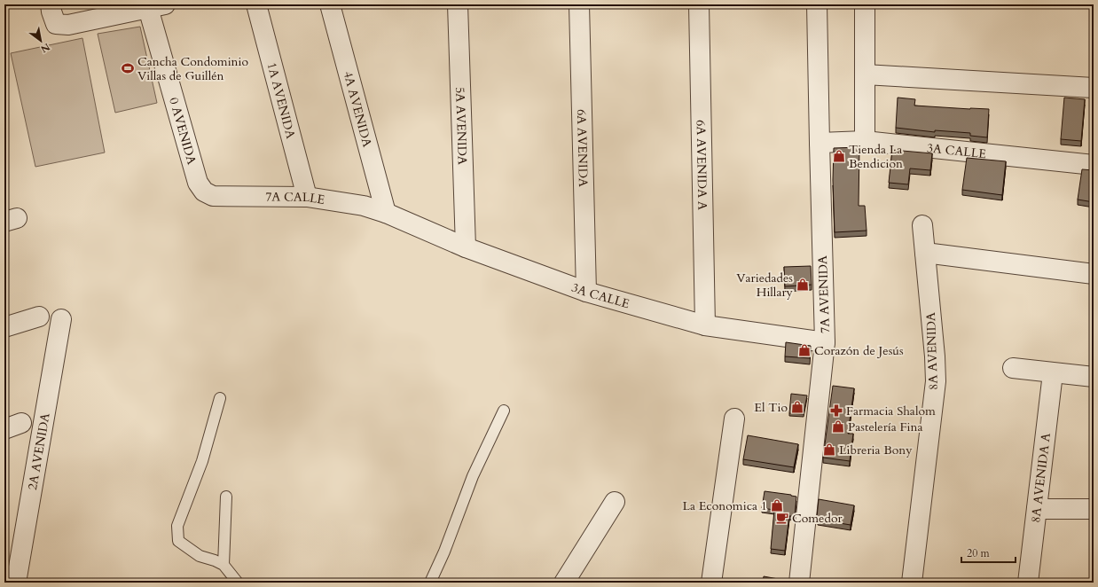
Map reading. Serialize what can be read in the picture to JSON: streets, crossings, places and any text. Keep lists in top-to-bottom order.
{
  "streets": {
    "street": [
      "1A AVENIDA",
      "4A AVENIDA",
      "5A AVENIDA",
      "0 AVENIDA",
      "6A AVENIDA",
      "3A CALLE",
      "6A AVENIDA A",
      "7A CALLE",
      "7A AVENIDA",
      "8A AVENIDA",
      "2A AVENIDA",
      "8A AVENIDA A"
    ]
  },
  "crossings": [
    ["1A AVENIDA", "7A CALLE"],
    ["4A AVENIDA", "3A CALLE"],
    ["4A AVENIDA", "7A CALLE"],
    ["5A AVENIDA", "3A CALLE"],
    ["0 AVENIDA", "7A CALLE"],
    ["6A AVENIDA", "3A CALLE"],
    ["3A CALLE", "6A AVENIDA A"],
    ["3A CALLE", "7A CALLE"],
    ["3A CALLE", "7A AVENIDA"]
  ],
  "places": {
    "sports": ["Cancha Condominio Villas de Guillén"],
    "shop": [
      "Tienda La Bendicion",
      "Variedades Hillary",
      "Corazón de Jesús",
      "El Tio",
      "Pastelería Fina",
      "Libreria Bony",
      "La Economica 1"
    ],
    "pharmacy": ["Farmacia Shalom"],
    "cafe": ["Comedor"]
  },
  "scale_bar": "20 m",
  "north": "bottom right"
}
